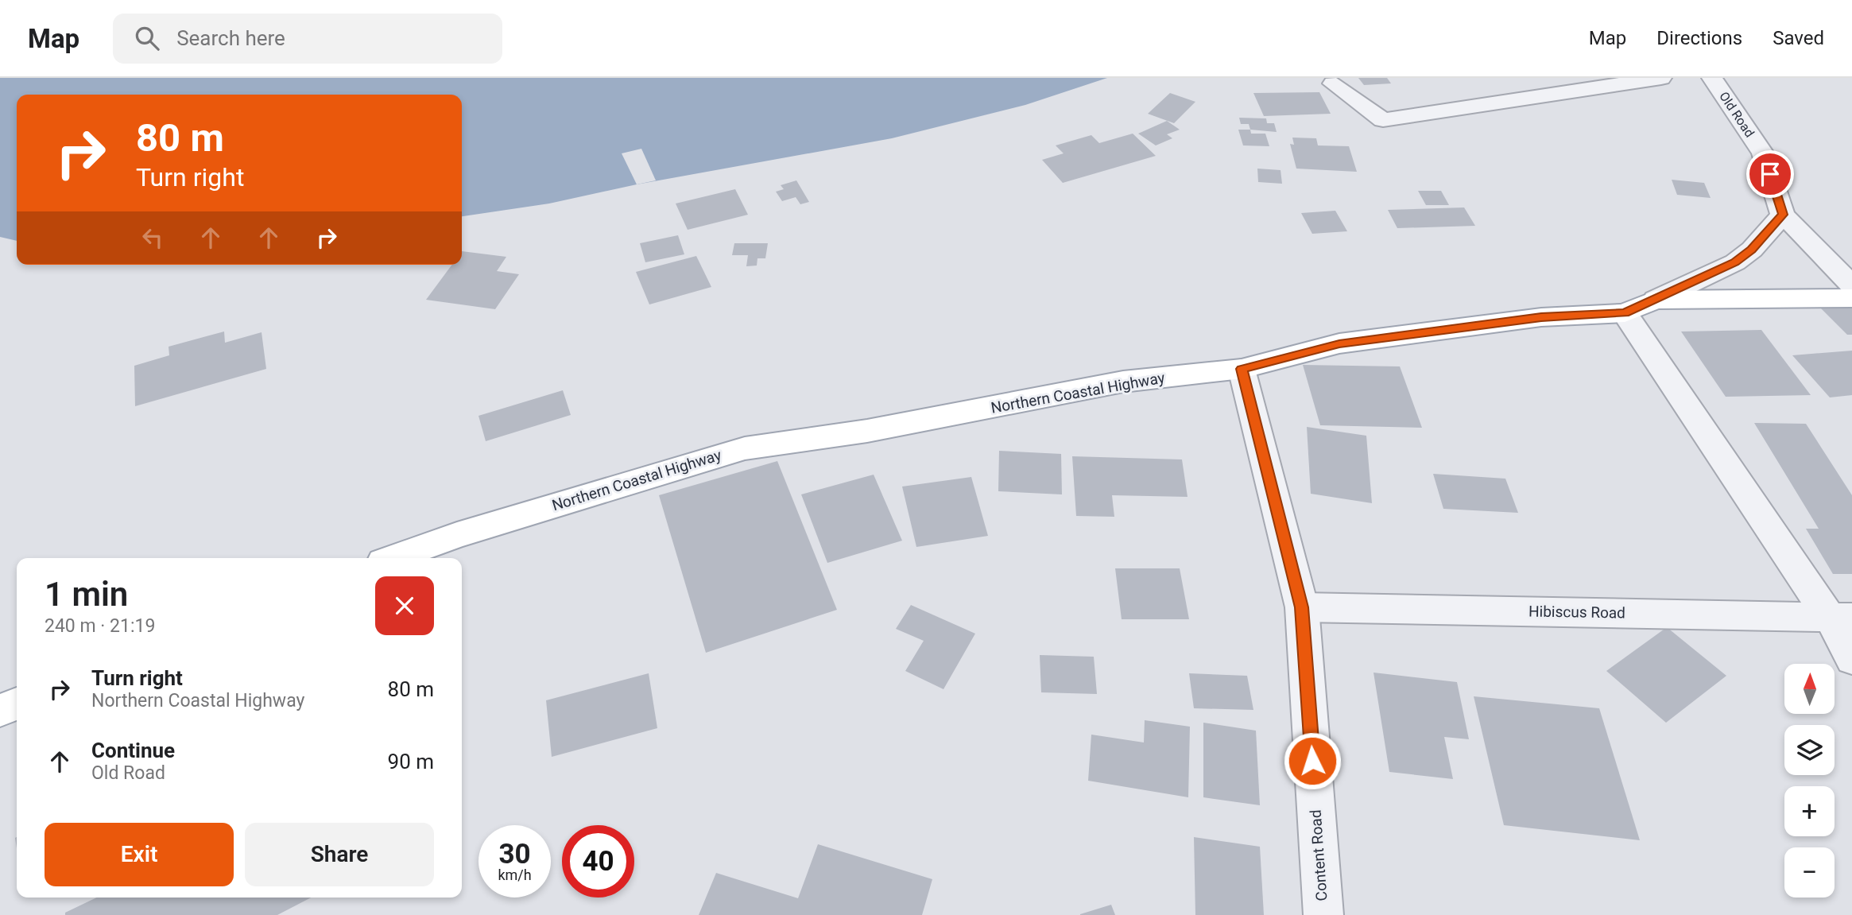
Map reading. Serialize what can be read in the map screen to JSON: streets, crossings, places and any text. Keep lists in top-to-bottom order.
{
  "streets": {
    "main road": ["Northern Coastal Highway"],
    "street": ["Old Road", "Hibiscus Road", "Content Road"]
  },
  "crossings": [
    ["Northern Coastal Highway", "Content Road"],
    ["Hibiscus Road", "Content Road"]
  ],
  "north": "top",
  "page": {
    "header": "Map",
    "search": "Search here",
    "nav": ["Map", "Directions", "Saved"],
    "turn": ["80 m", "Turn right"],
    "heading": ["1 min", "240 m · 21:19"],
    "list": [
      {
        "name": "Turn right",
        "note": "Northern Coastal Highway",
        "value": "80 m"
      },
      {
        "name": "Continue",
        "note": "Old Road",
        "value": "90 m"
      }
    ],
    "map_buttons": ["+", "−"],
    "buttons": ["Exit", "Share"],
    "speed": "30 km/h",
    "limit": "40"
  }
}
